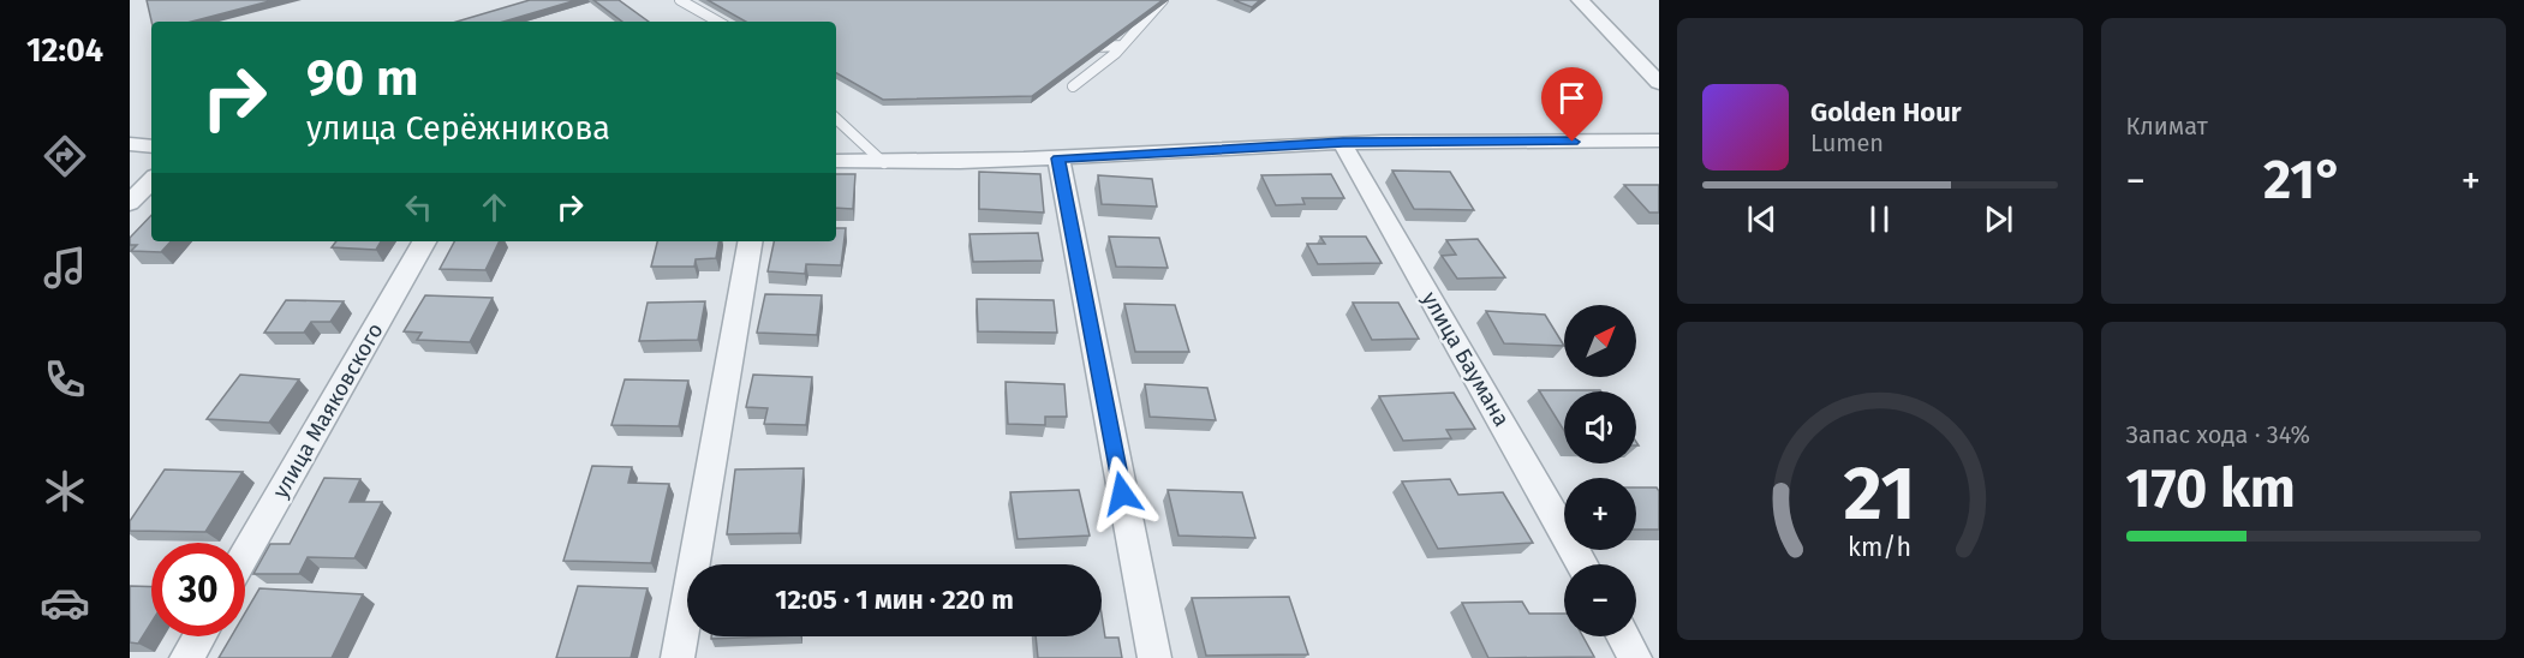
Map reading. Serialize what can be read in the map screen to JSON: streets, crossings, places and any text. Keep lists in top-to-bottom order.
{
  "streets": {
    "street": ["улица Баумана", "улица Маяковского"]
  },
  "north": "top right",
  "page": {
    "tabs": "12:04",
    "tile": [
      "Климат",
      ["Запас хода · 34%", "170 km"]
    ],
    "turn": ["90 m", "улица Серёжникова"],
    "song": ["Golden Hour", "Lumen"],
    "heat": ["−", "21°", "+"],
    "map_buttons": ["+", "−"],
    "limit": "30",
    "trip": "12:05 · 1 мин · 220 m",
    "gauge": ["21", "km/h"]
  }
}
